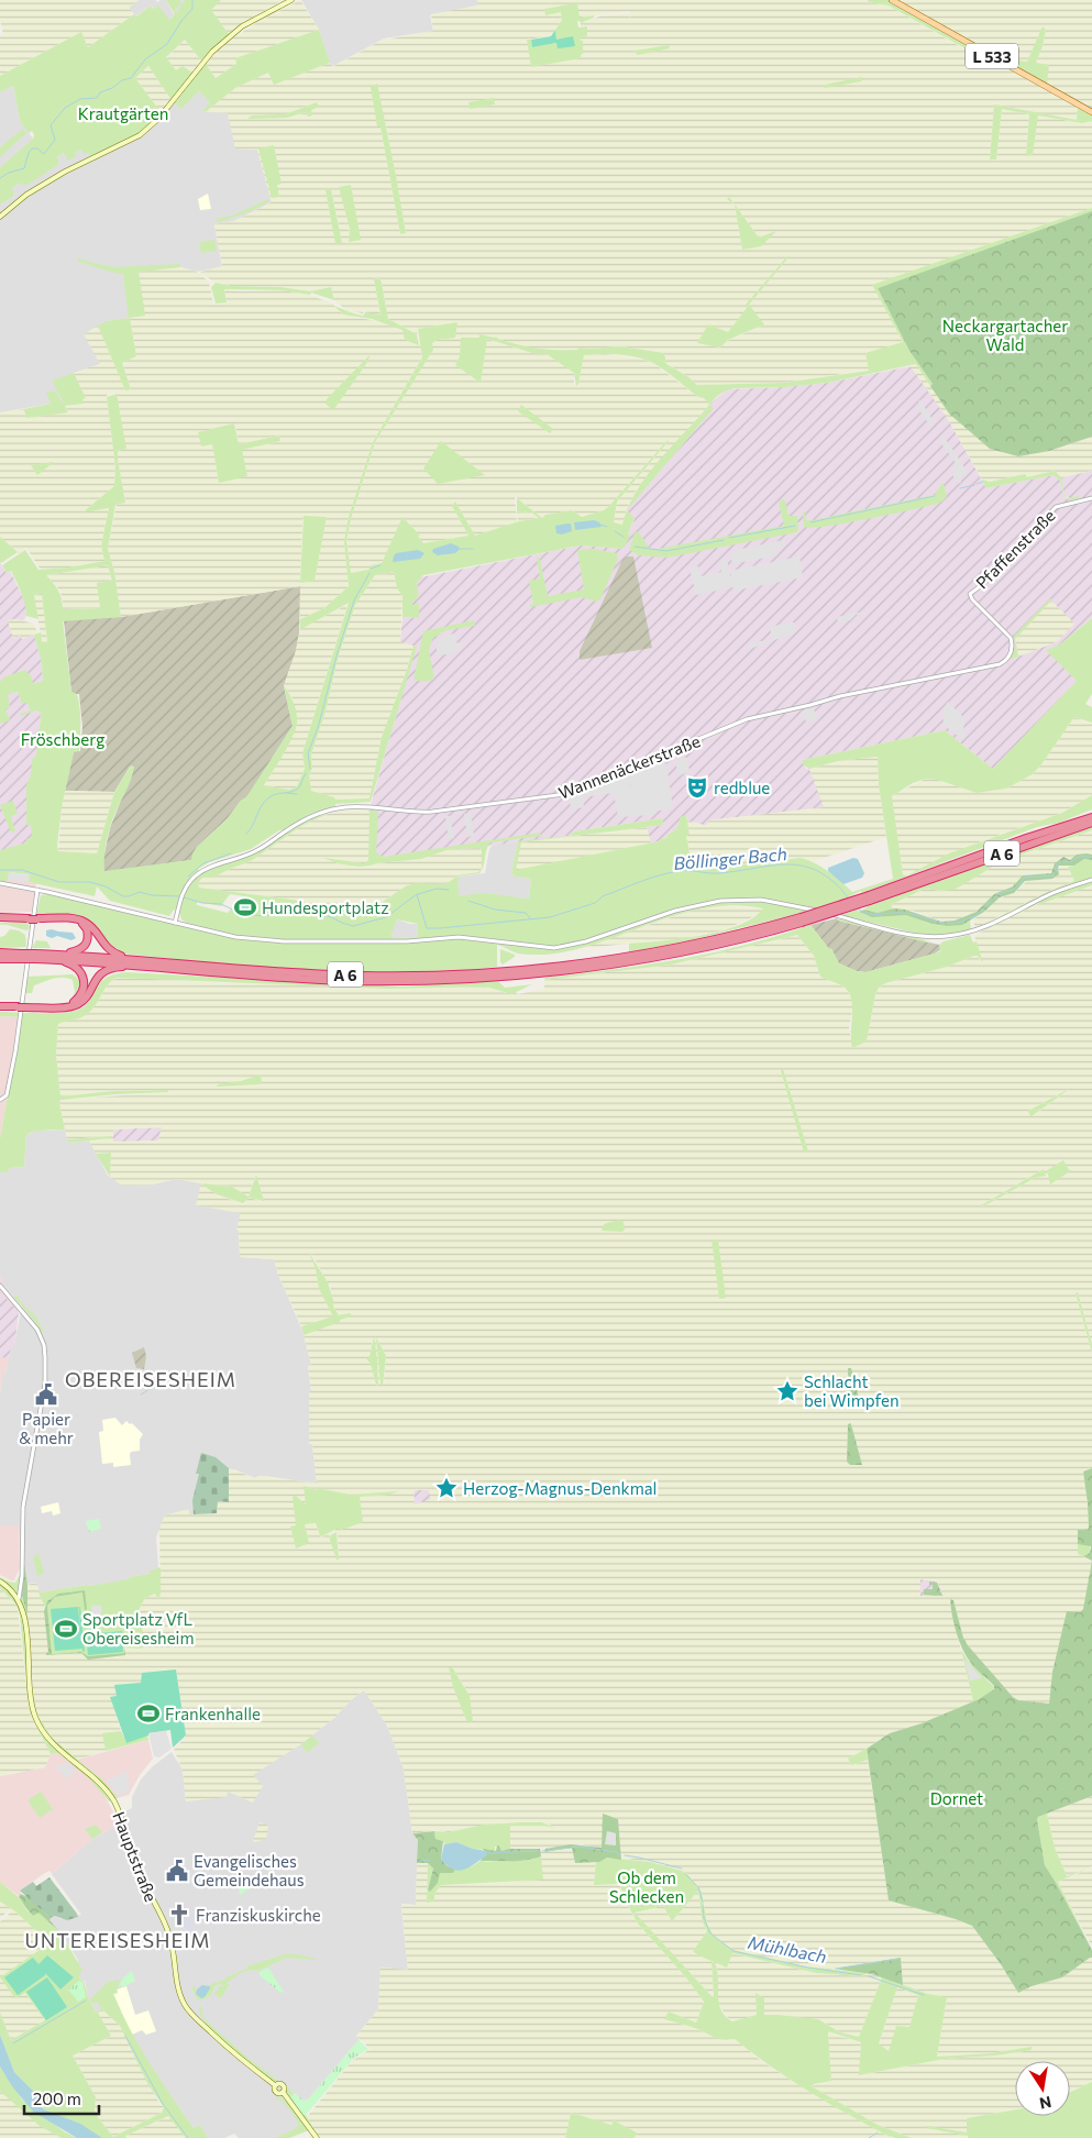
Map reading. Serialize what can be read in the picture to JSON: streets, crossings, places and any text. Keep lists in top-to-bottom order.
{
  "streets": {
    "highway": ["A 6"],
    "main road": ["L 533", "Hauptstraße"],
    "street": ["Pfaffenstraße", "Wannenäckerstraße"]
  },
  "crossings": [
    ["Pfaffenstraße", "Wannenäckerstraße"]
  ],
  "districts": ["OBEREISESHEIM", "UNTEREISESHEIM"],
  "water": ["Böllinger Bach", "Mühlbach"],
  "parks": [
    "Krautgärten",
    "Neckargartacher Wald",
    "Fröschberg",
    "Dornet",
    "Ob dem Schlecken"
  ],
  "places": {
    "theatre": ["redblue"],
    "sports": ["Hundesportplatz", "Sportplatz VfL Obereisesheim", "Frankenhalle"],
    "place": ["Schlacht bei Wimpfen", "Herzog-Magnus-Denkmal"],
    "public building": ["Papier & mehr", "Evangelisches Gemeindehaus"],
    "church": ["Franziskuskirche"]
  },
  "scale_bar": "200 m",
  "north": "bottom"
}
